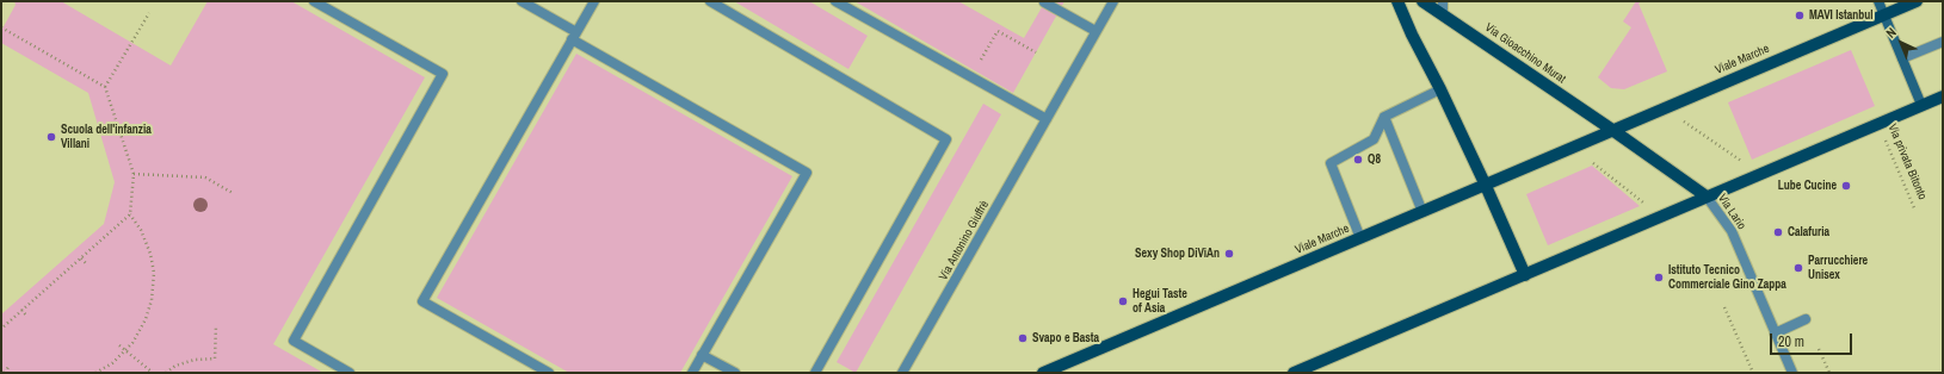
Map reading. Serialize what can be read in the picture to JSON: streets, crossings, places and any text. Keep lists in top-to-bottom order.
{
  "streets": {
    "main road": ["Via Gioacchino Murat", "Viale Marche"],
    "street": ["Via Lario", "Via Antonino Giuffrè"],
    "path": ["Via privata Bitonto"]
  },
  "crossings": [
    ["Via Gioacchino Murat", "Viale Marche"]
  ],
  "places": [
    "MAVI Istanbul",
    "Scuola dell'infanzia Villani",
    "Q8",
    "Lube Cucine",
    "Calafuria",
    "Sexy Shop DiViAn",
    "Parrucchiere Unisex",
    "Istituto Tecnico Commerciale Gino Zappa",
    "Hegui Taste of Asia",
    "Svapo e Basta"
  ],
  "scale_bar": "20 m",
  "north": "top left"
}
